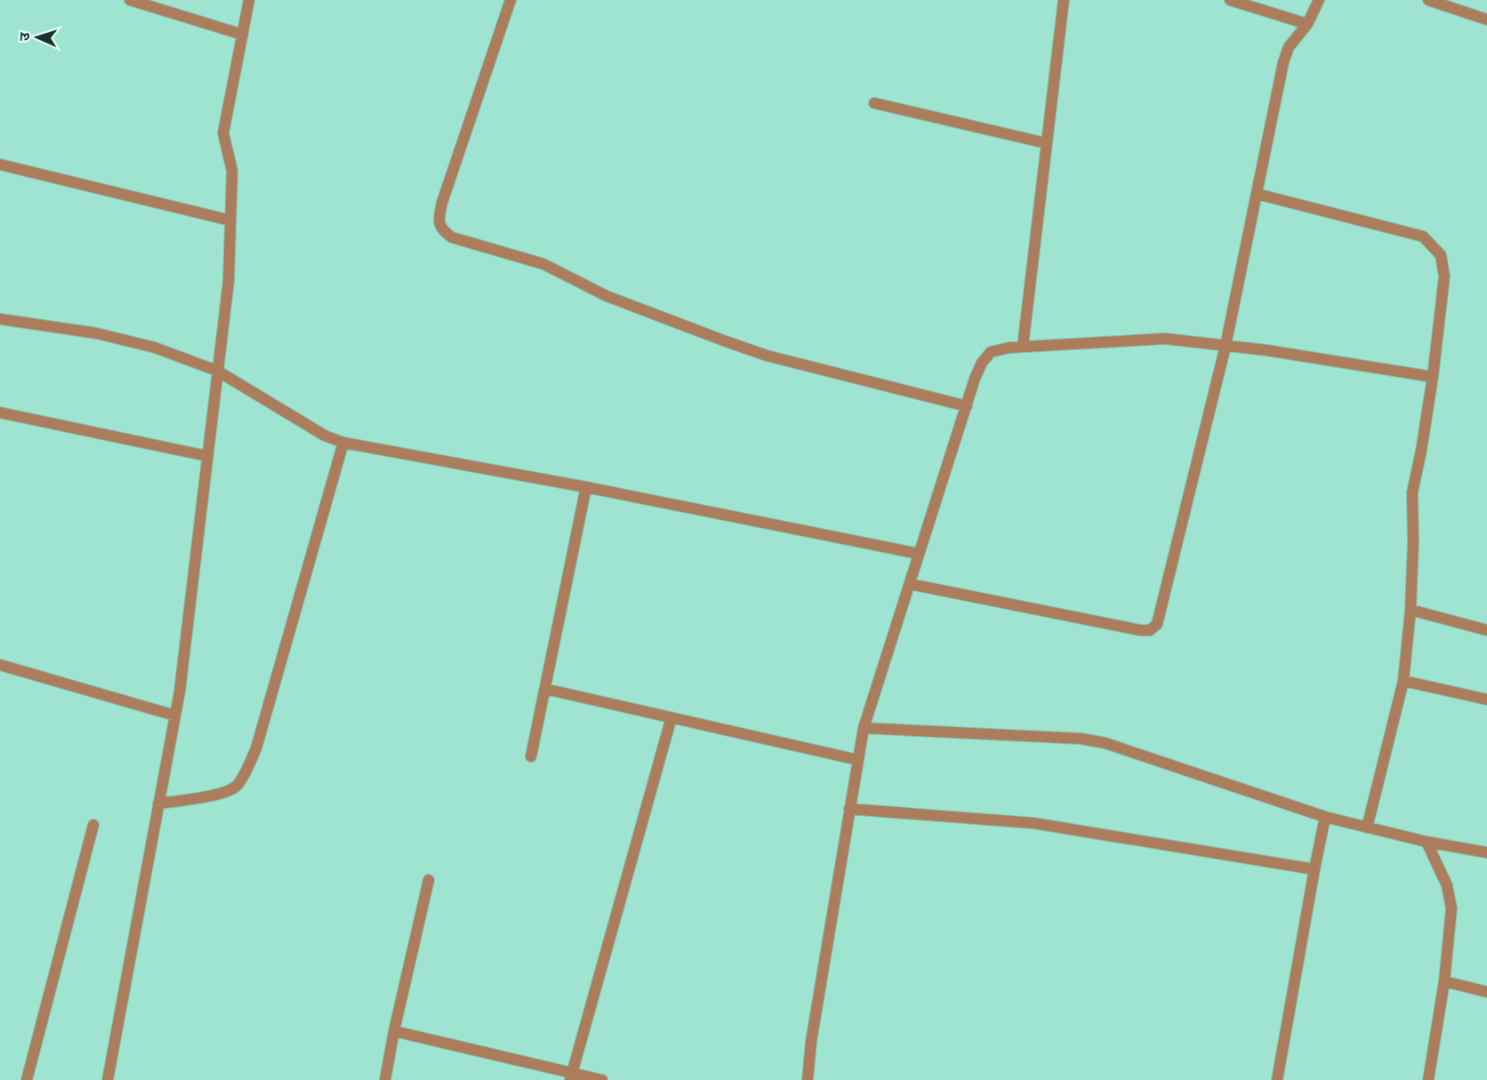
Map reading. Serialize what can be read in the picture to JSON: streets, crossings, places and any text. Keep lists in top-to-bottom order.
{
  "north": "left"
}
